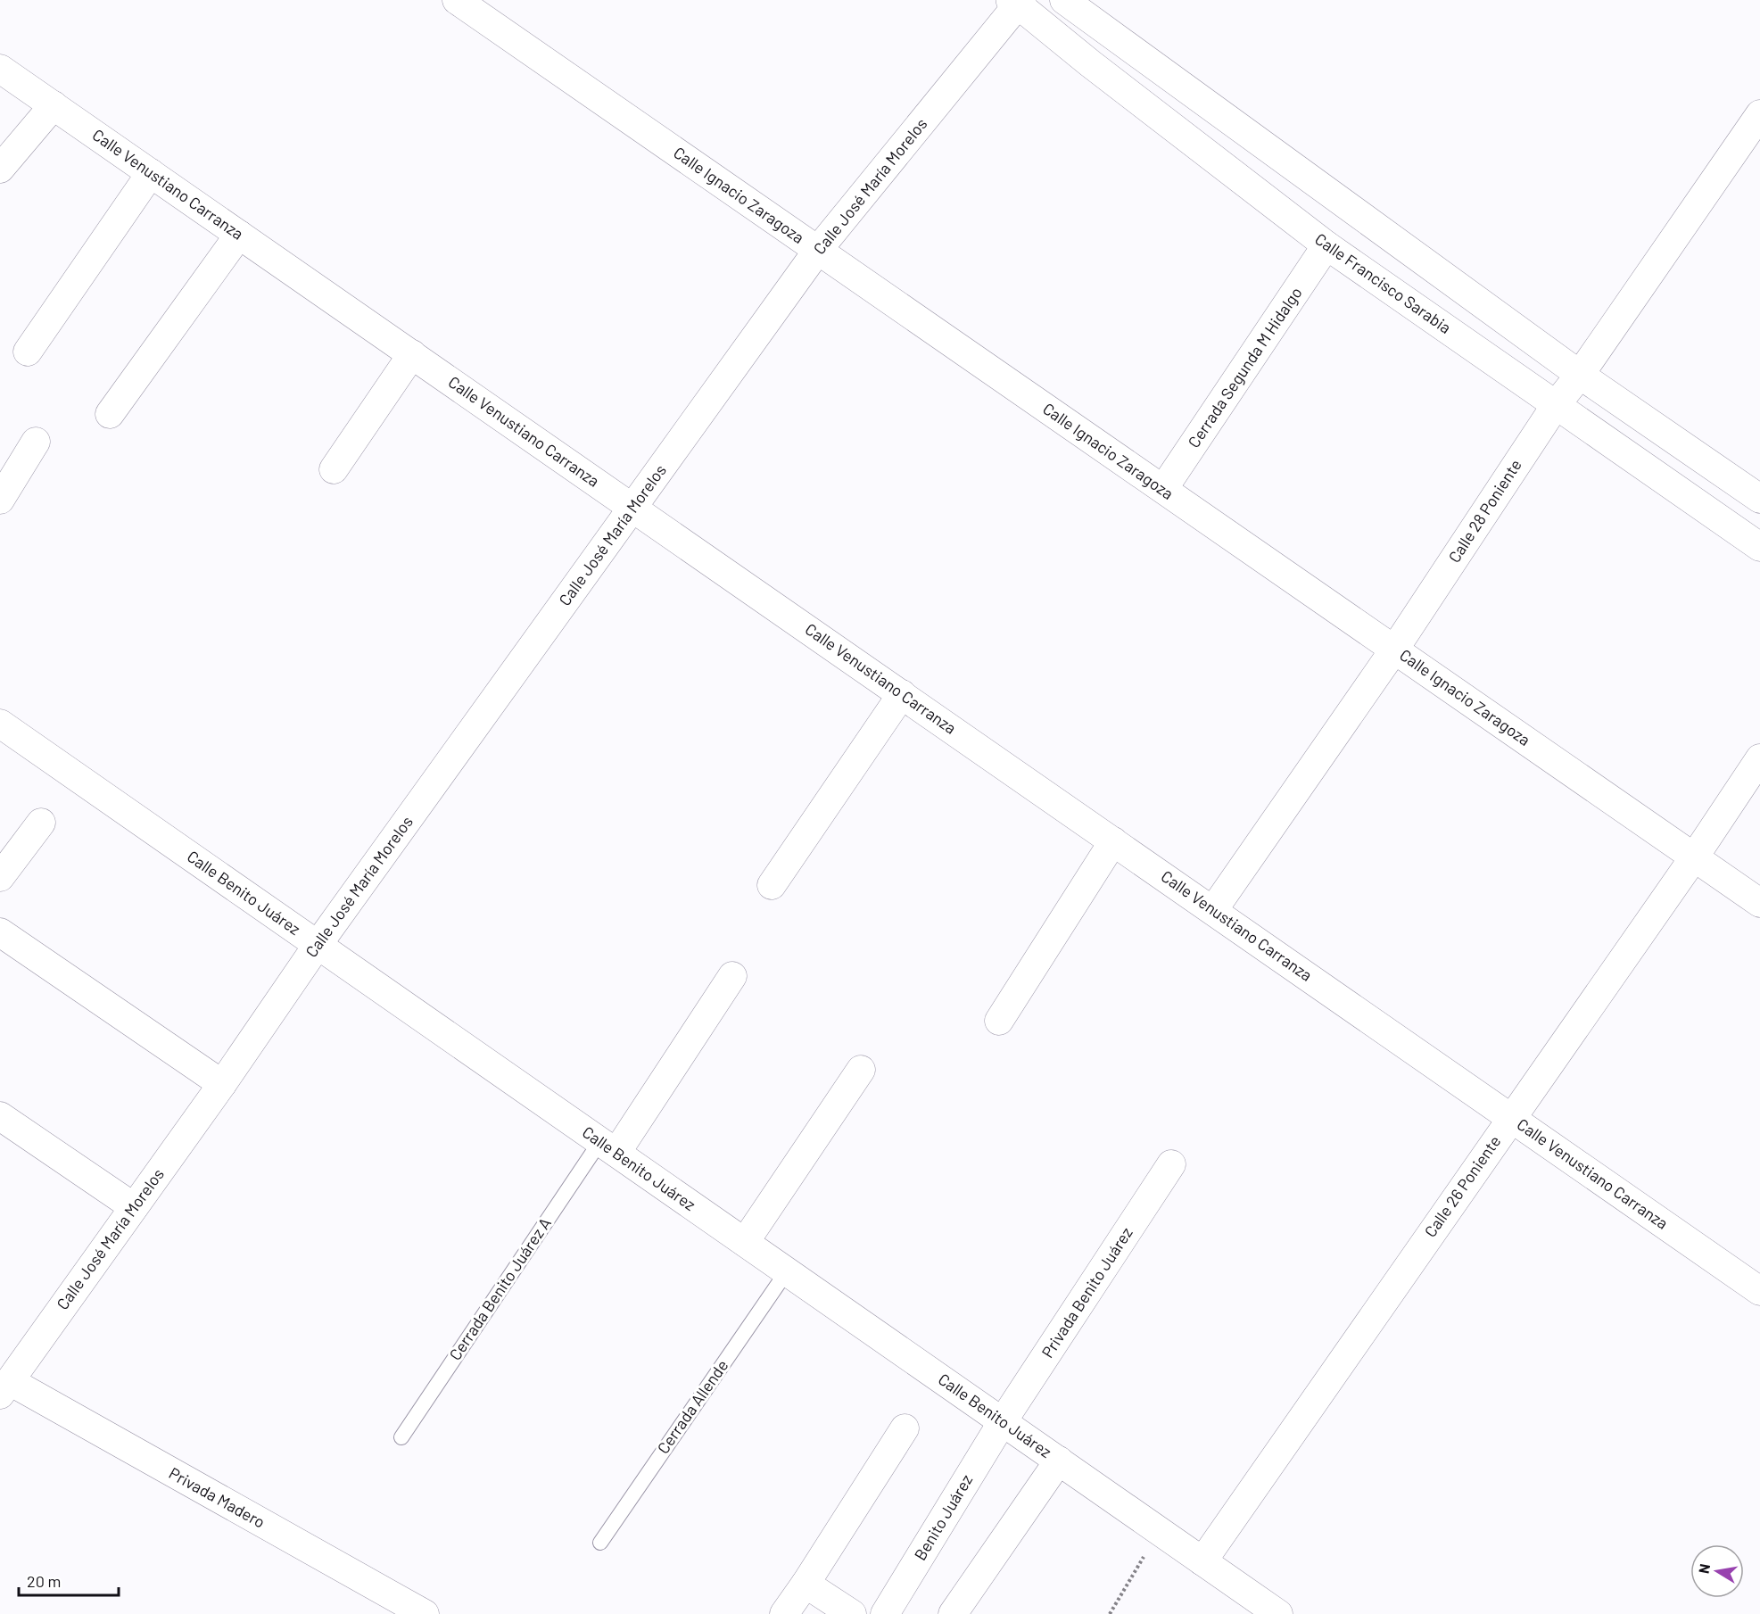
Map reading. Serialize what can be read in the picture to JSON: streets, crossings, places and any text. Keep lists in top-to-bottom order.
{
  "streets": {
    "street": [
      "Calle Venustiano Carranza",
      "Calle José María Morelos",
      "Calle Ignacio Zaragoza",
      "Calle Francisco Sarabia",
      "Cerrada Segunda M Hidalgo",
      "Calle 28 Poniente",
      "Calle Benito Juárez",
      "Calle 26 Poniente",
      "Privada Benito Juárez",
      "Privada Madero",
      "Benito Juárez"
    ],
    "lane": ["Cerrada Benito Juárez A", "Cerrada Allende"]
  },
  "crossings": [
    ["Calle Venustiano Carranza", "Calle José María Morelos"],
    ["Calle Venustiano Carranza", "Calle 28 Poniente"],
    ["Calle Venustiano Carranza", "Calle 26 Poniente"],
    ["Calle José María Morelos", "Calle Ignacio Zaragoza"],
    ["Calle José María Morelos", "Calle Francisco Sarabia"],
    ["Calle José María Morelos", "Calle Benito Juárez"],
    ["Calle José María Morelos", "Privada Madero"],
    ["Calle Ignacio Zaragoza", "Cerrada Segunda M Hidalgo"],
    ["Calle Ignacio Zaragoza", "Calle 28 Poniente"],
    ["Calle Ignacio Zaragoza", "Calle 26 Poniente"],
    ["Calle Francisco Sarabia", "Cerrada Segunda M Hidalgo"],
    ["Calle Francisco Sarabia", "Calle 28 Poniente"],
    ["Calle Benito Juárez", "Calle 26 Poniente"],
    ["Calle Benito Juárez", "Cerrada Benito Juárez A"],
    ["Calle Benito Juárez", "Privada Benito Juárez"],
    ["Calle Benito Juárez", "Cerrada Allende"],
    ["Calle Benito Juárez", "Benito Juárez"],
    ["Privada Benito Juárez", "Benito Juárez"]
  ],
  "scale_bar": "20 m",
  "north": "left"
}
